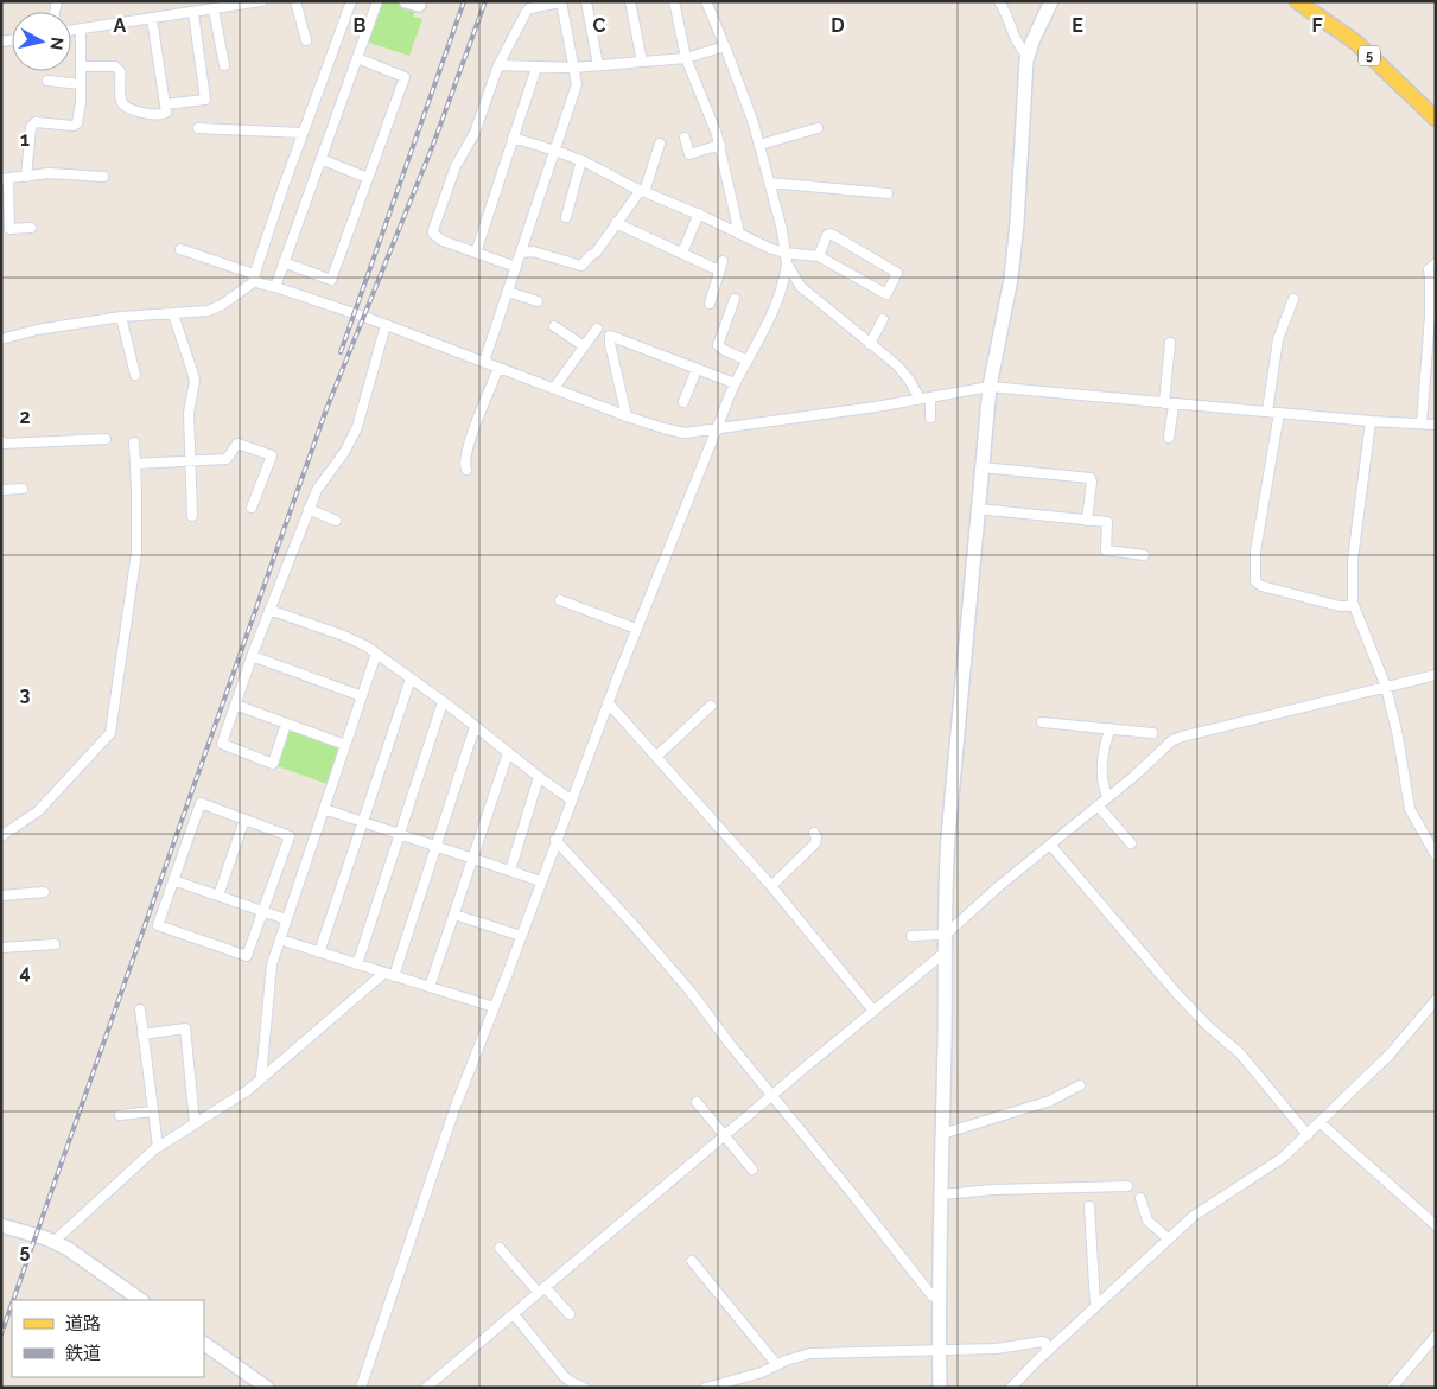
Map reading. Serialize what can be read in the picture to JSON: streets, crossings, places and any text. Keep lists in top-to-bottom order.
{
  "streets": {
    "main road": ["5"]
  },
  "legend": ["道路", "鉄道"],
  "north": "right",
  "grid": {
    "columns": [
      "A",
      "B",
      "C",
      "D",
      "E",
      "F"
    ],
    "rows": [
      "1",
      "2",
      "3",
      "4",
      "5"
    ]
  }
}
